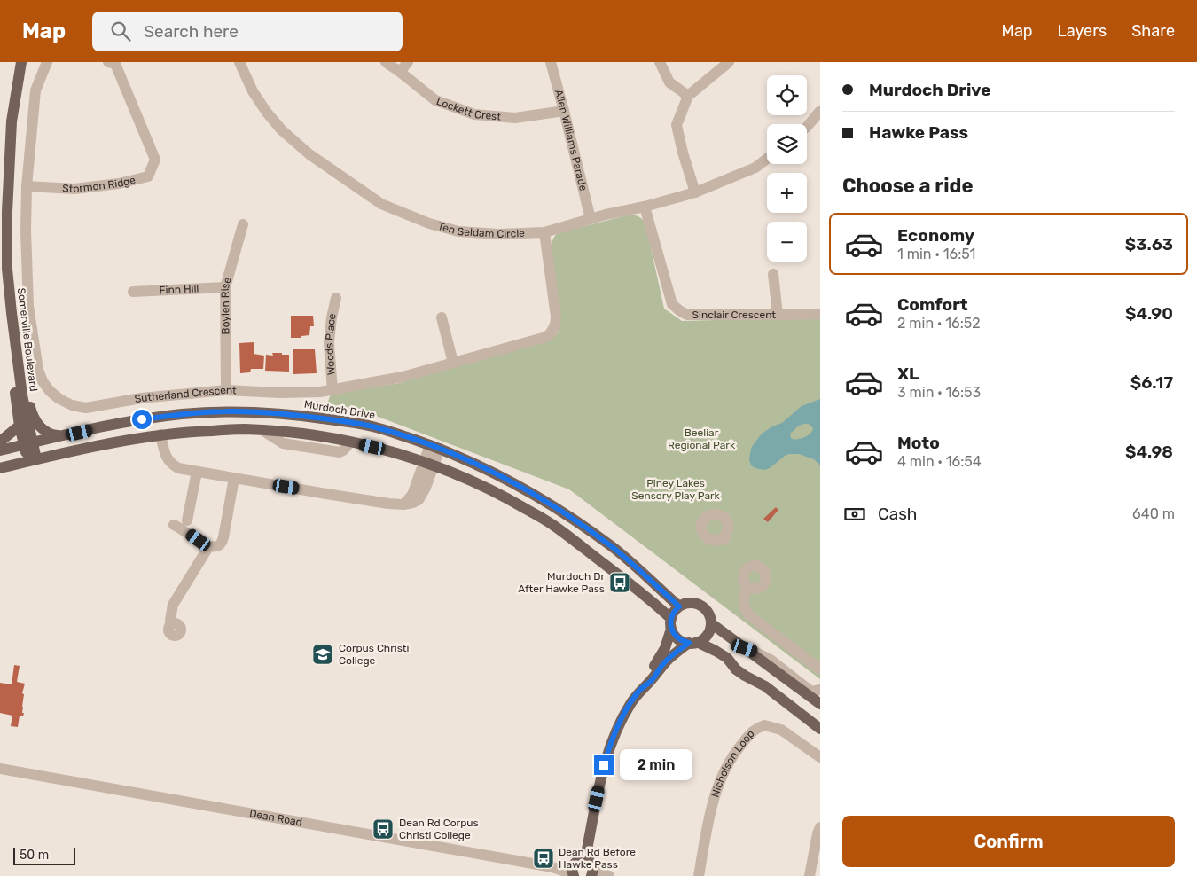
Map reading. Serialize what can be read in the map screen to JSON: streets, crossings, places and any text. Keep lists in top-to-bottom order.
{
  "streets": {
    "main road": ["Somerville Boulevard", "Murdoch Drive"],
    "street": [
      "Lockett Crest",
      "Allen Williams Parade",
      "Stormon Ridge",
      "Ten Seldam Circle",
      "Finn Hill",
      "Boylen Rise",
      "Sinclair Crescent",
      "Woods Place",
      "Sutherland Crescent",
      "Nicholson Loop",
      "Dean Road"
    ]
  },
  "crossings": [
    ["Lockett Crest", "Allen Williams Parade"],
    ["Allen Williams Parade", "Ten Seldam Circle"],
    ["Stormon Ridge", "Sutherland Crescent"],
    ["Ten Seldam Circle", "Sinclair Crescent"],
    ["Ten Seldam Circle", "Sutherland Crescent"],
    ["Finn Hill", "Boylen Rise"],
    ["Boylen Rise", "Sutherland Crescent"],
    ["Somerville Boulevard", "Murdoch Drive"],
    ["Woods Place", "Sutherland Crescent"]
  ],
  "parks": ["Beeliar Regional Park", "Piney Lakes Sensory Play Park"],
  "places": {
    "bus stop": ["Murdoch Dr After Hawke Pass", "Dean Rd Corpus Christi College", "Dean Rd Before Hawke Pass"],
    "school or university": ["Corpus Christi College"]
  },
  "scale_bar": "50 m",
  "page": {
    "header": "Map",
    "search": "Search here",
    "nav": ["Map", "Layers", "Share"],
    "banner": ["Murdoch Drive", "Hawke Pass"],
    "map_buttons": ["+", "−"],
    "heading": "Choose a ride",
    "list": [
      {
        "name": "Economy",
        "note": "1 min · 16:51",
        "value": "$3.63"
      },
      {
        "name": "Comfort",
        "note": "2 min · 16:52",
        "value": "$4.90"
      },
      {
        "name": "XL",
        "note": "3 min · 16:53",
        "value": "$6.17"
      },
      {
        "name": "Moto",
        "note": "4 min · 16:54",
        "value": "$4.98"
      }
    ],
    "pay": ["Cash", "640 m"],
    "bubble": "2 min",
    "buttons": "Confirm",
    "scale": "50 m"
  }
}
